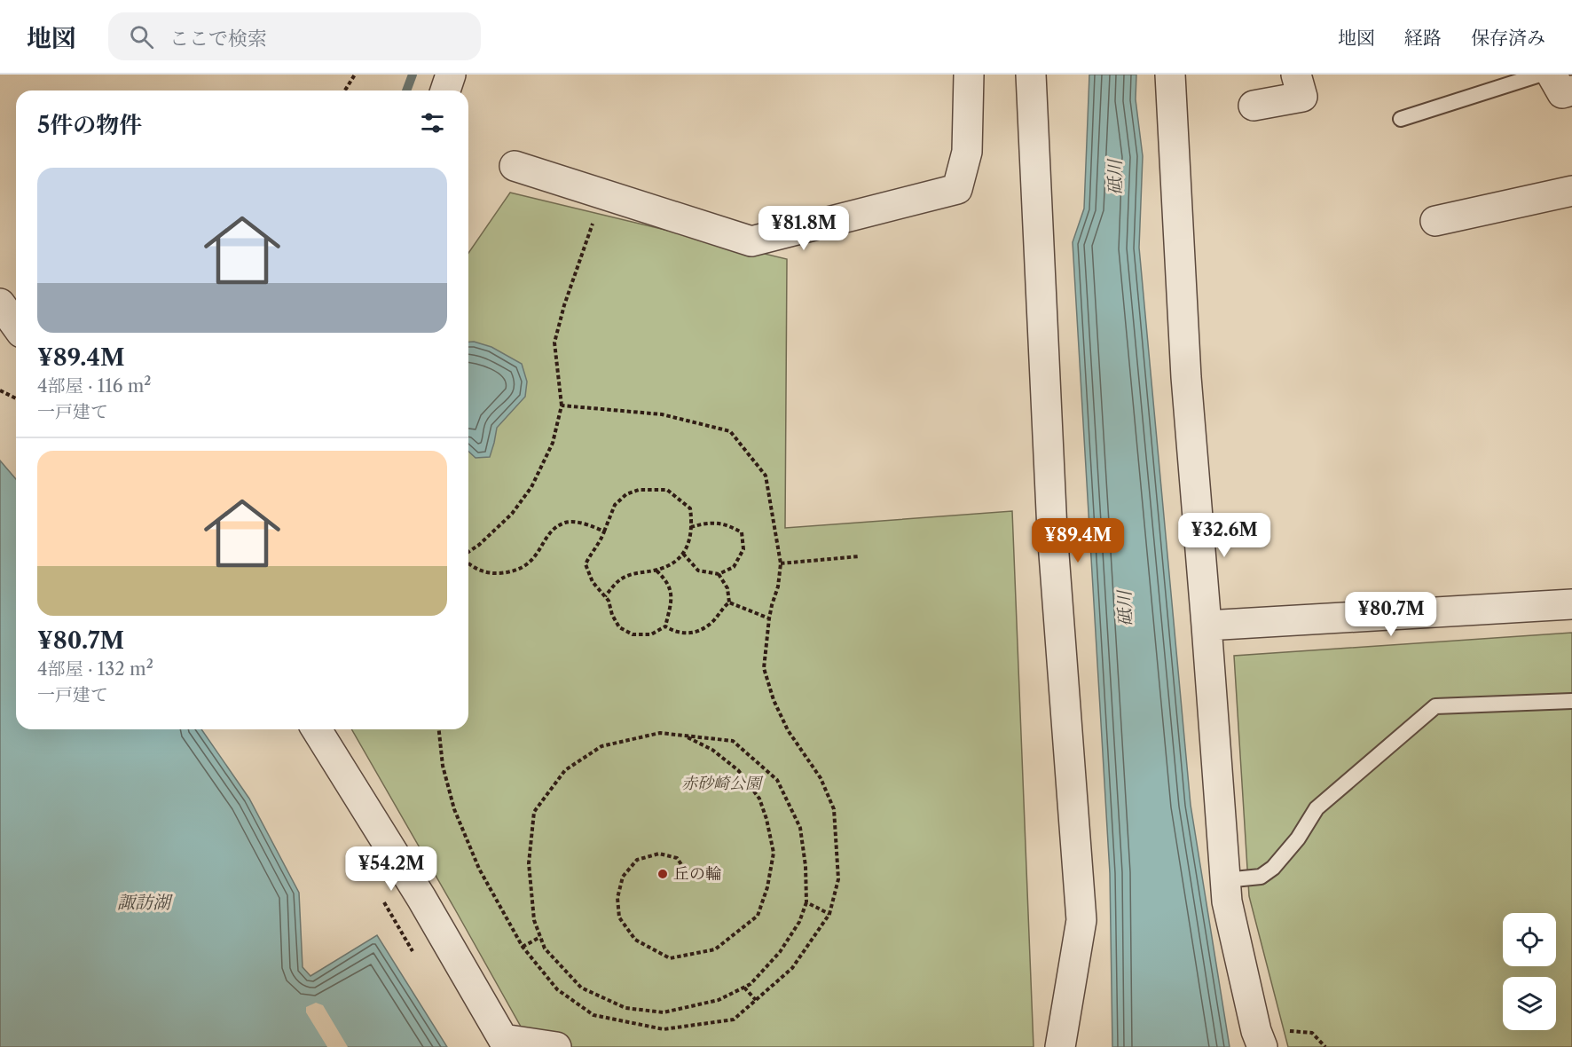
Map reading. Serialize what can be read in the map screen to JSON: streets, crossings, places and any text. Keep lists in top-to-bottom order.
{
  "water": ["砥川", "諏訪湖"],
  "parks": ["赤砂崎公園"],
  "places": ["丘の輪"],
  "page": {
    "header": "地図",
    "search": "ここで検索",
    "nav": ["地図", "経路", "保存済み"],
    "heading": "5件の物件",
    "list": [
      {
        "name": "¥89.4M",
        "note": "4部屋 · 116 m² · 一戸建て"
      },
      {
        "name": "¥80.7M",
        "note": "4部屋 · 132 m² · 一戸建て"
      }
    ],
    "price": [
      "¥81.8M",
      "¥32.6M",
      "¥89.4M",
      "¥80.7M",
      "¥54.2M"
    ]
  }
}
